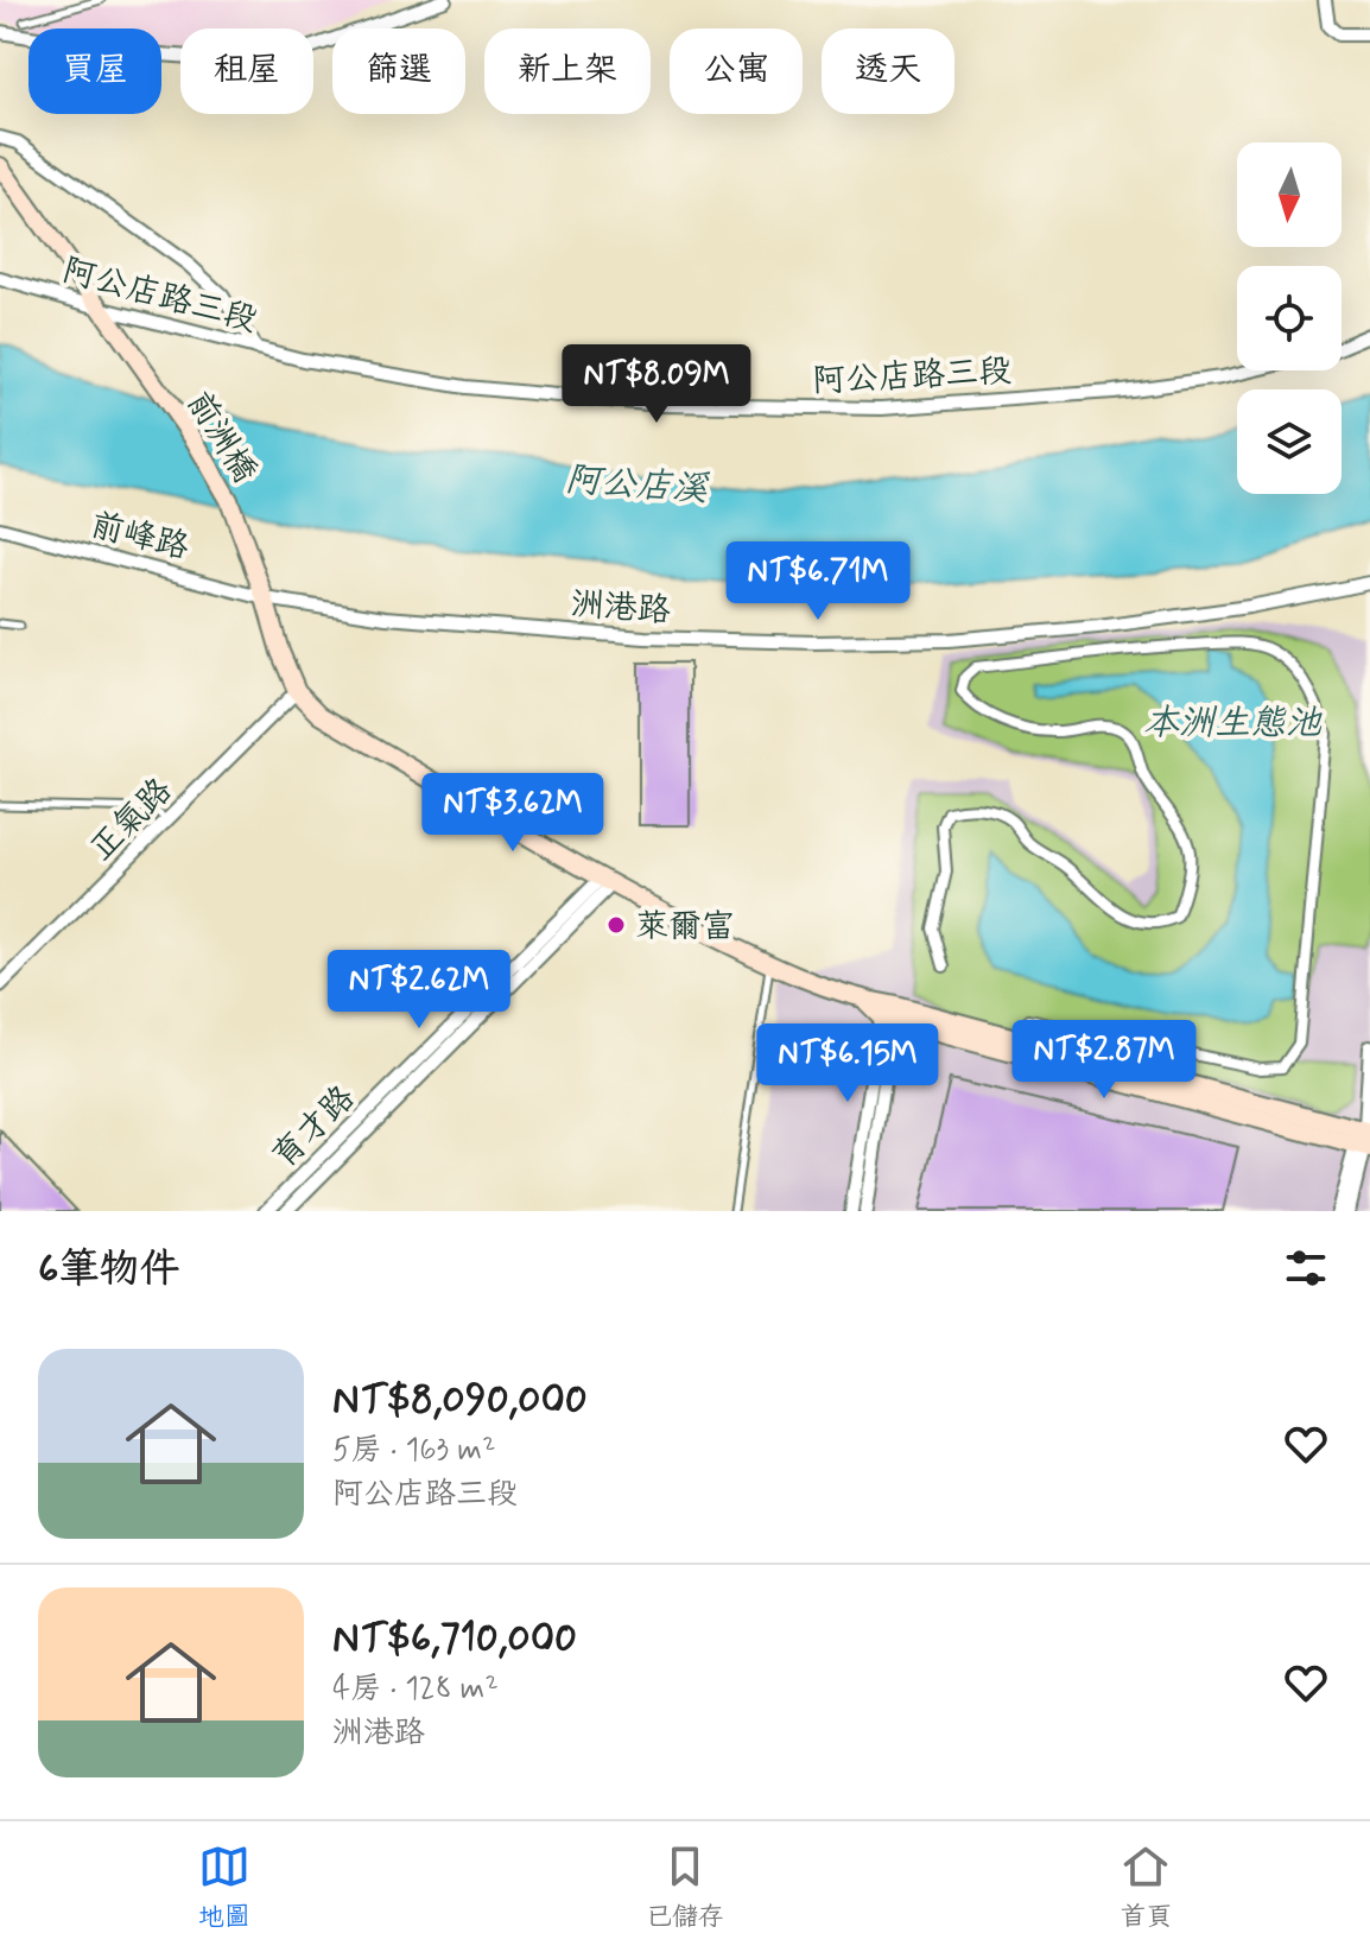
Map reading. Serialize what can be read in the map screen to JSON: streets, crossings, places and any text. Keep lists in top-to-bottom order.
{
  "streets": {
    "main road": ["前洲橋"],
    "street": [
      "阿公店路三段",
      "前峰路",
      "洲港路",
      "正氣路",
      "育才路"
    ]
  },
  "crossings": [
    ["阿公店路三段", "前洲橋"],
    ["前洲橋", "前峰路"],
    ["前洲橋", "洲港路"],
    ["前洲橋", "正氣路"],
    ["前峰路", "洲港路"]
  ],
  "water": ["阿公店溪", "本洲生態池"],
  "places": ["萊爾富"],
  "north": "bottom",
  "page": {
    "chip": [
      "買屋",
      "租屋",
      "篩選",
      "新上架",
      "公寓",
      "透天"
    ],
    "price": [
      "NT$8.09M",
      "NT$6.71M",
      "NT$3.62M",
      "NT$2.62M",
      "NT$2.87M",
      "NT$6.15M"
    ],
    "heading": "6筆物件",
    "list": [
      {
        "name": "NT$8,090,000",
        "note": "5房 · 163 m² · 阿公店路三段"
      },
      {
        "name": "NT$6,710,000",
        "note": "4房 · 128 m² · 洲港路"
      }
    ],
    "tabs": ["地圖", "已儲存", "首頁"]
  }
}
